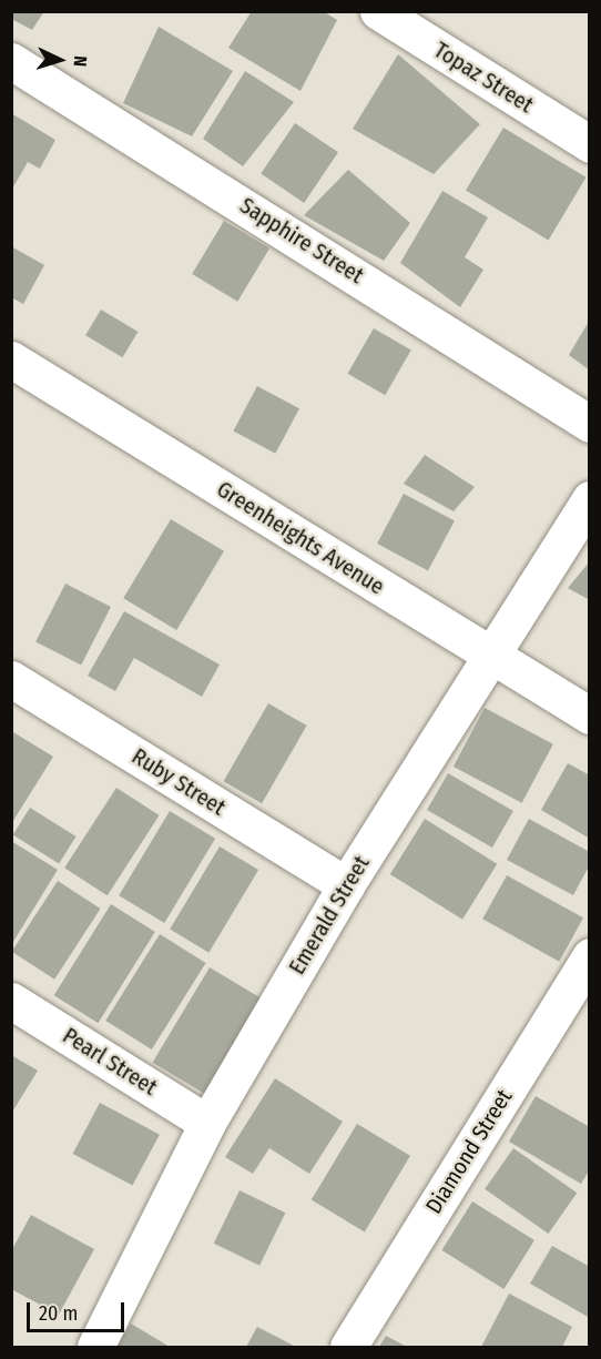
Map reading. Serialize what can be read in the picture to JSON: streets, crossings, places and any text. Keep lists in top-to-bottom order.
{
  "streets": {
    "street": [
      "Topaz Street",
      "Sapphire Street",
      "Greenheights Avenue",
      "Ruby Street",
      "Emerald Street",
      "Pearl Street",
      "Diamond Street"
    ]
  },
  "crossings": [
    ["Greenheights Avenue", "Emerald Street"],
    ["Ruby Street", "Emerald Street"],
    ["Emerald Street", "Pearl Street"]
  ],
  "scale_bar": "20 m",
  "north": "right"
}
